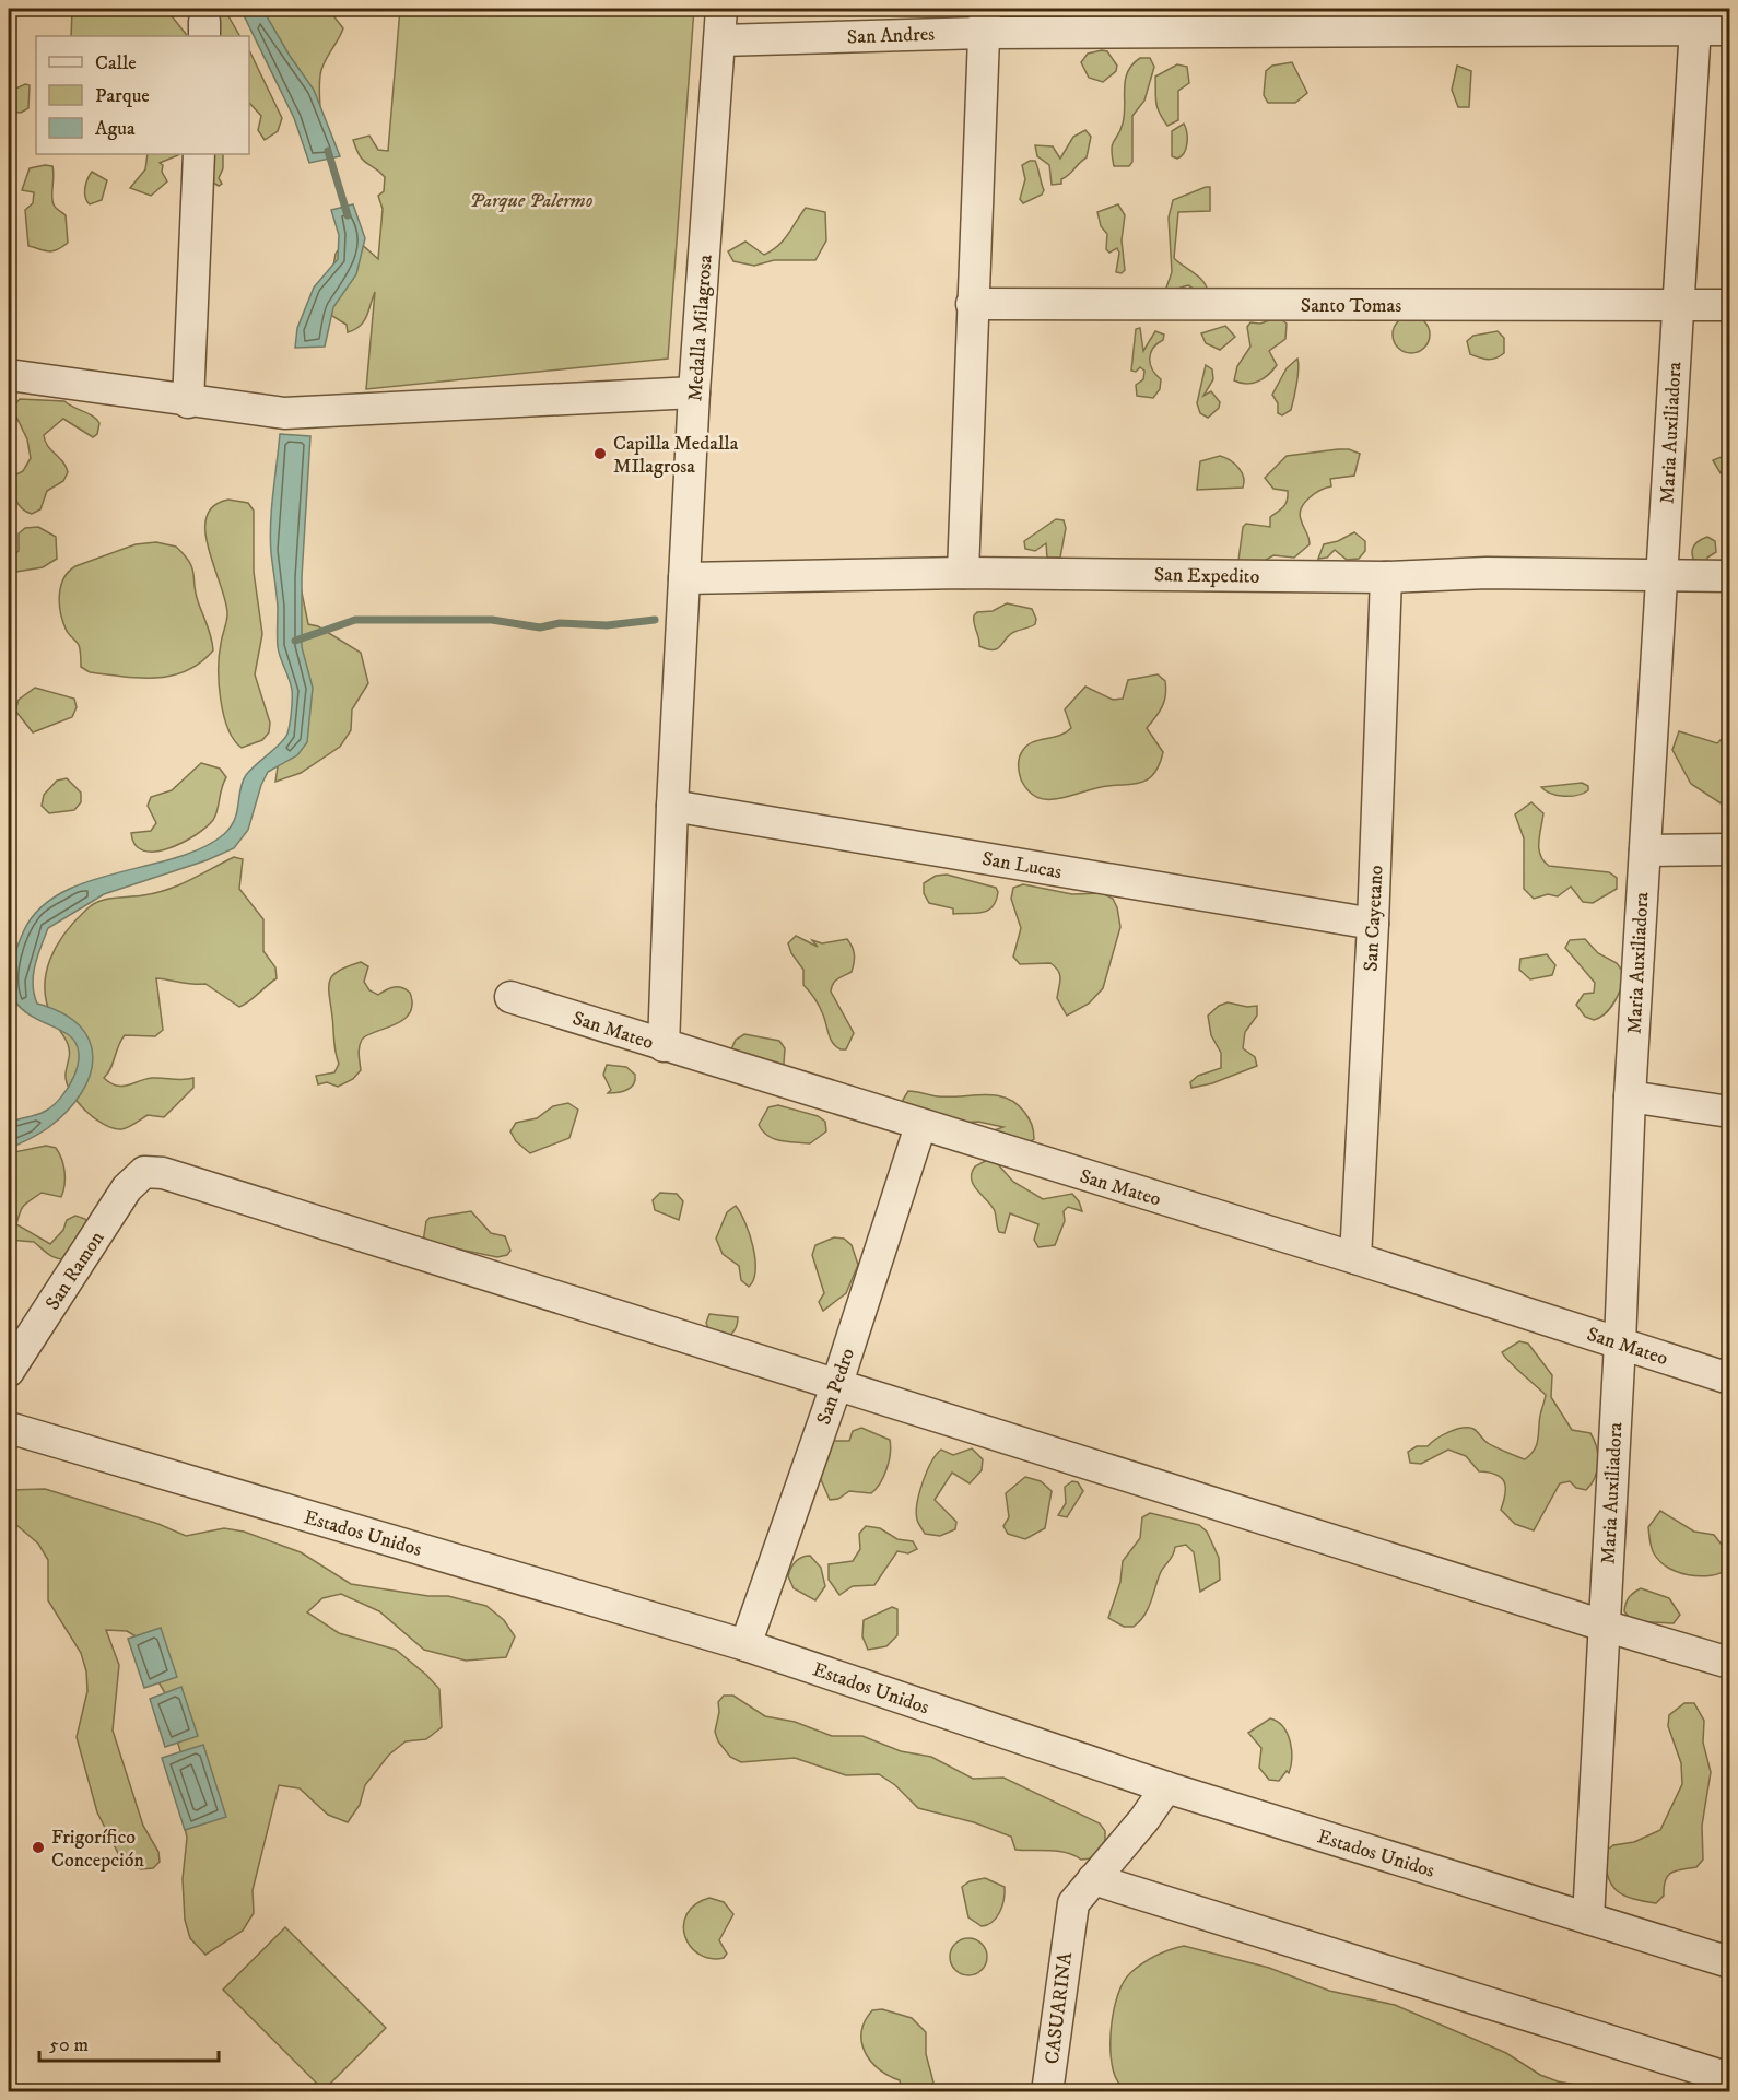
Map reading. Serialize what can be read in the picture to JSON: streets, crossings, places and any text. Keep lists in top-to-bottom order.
{
  "streets": {
    "street": [
      "San Andres",
      "Santo Tomas",
      "Medalla Milagrosa",
      "Maria Auxiliadora",
      "San Expedito",
      "San Lucas",
      "San Cayetano",
      "San Mateo",
      "San Ramon",
      "San Pedro",
      "Estados Unidos",
      "CASUARINA"
    ]
  },
  "crossings": [
    ["San Andres", "Medalla Milagrosa"],
    ["San Andres", "Maria Auxiliadora"],
    ["Santo Tomas", "Maria Auxiliadora"],
    ["Medalla Milagrosa", "San Expedito"],
    ["Medalla Milagrosa", "San Lucas"],
    ["Medalla Milagrosa", "San Mateo"],
    ["Maria Auxiliadora", "San Expedito"],
    ["Maria Auxiliadora", "San Mateo"],
    ["Maria Auxiliadora", "Estados Unidos"],
    ["San Expedito", "San Cayetano"],
    ["San Lucas", "San Cayetano"],
    ["San Cayetano", "San Mateo"],
    ["San Mateo", "San Pedro"],
    ["San Ramon", "San Pedro"],
    ["San Pedro", "Estados Unidos"],
    ["Estados Unidos", "CASUARINA"]
  ],
  "parks": ["Parque Palermo"],
  "places": ["Capilla Medalla MIlagrosa", "Frigorífico Concepción"],
  "legend": ["Calle", "Parque", "Agua"],
  "scale_bar": "50 m"
}
